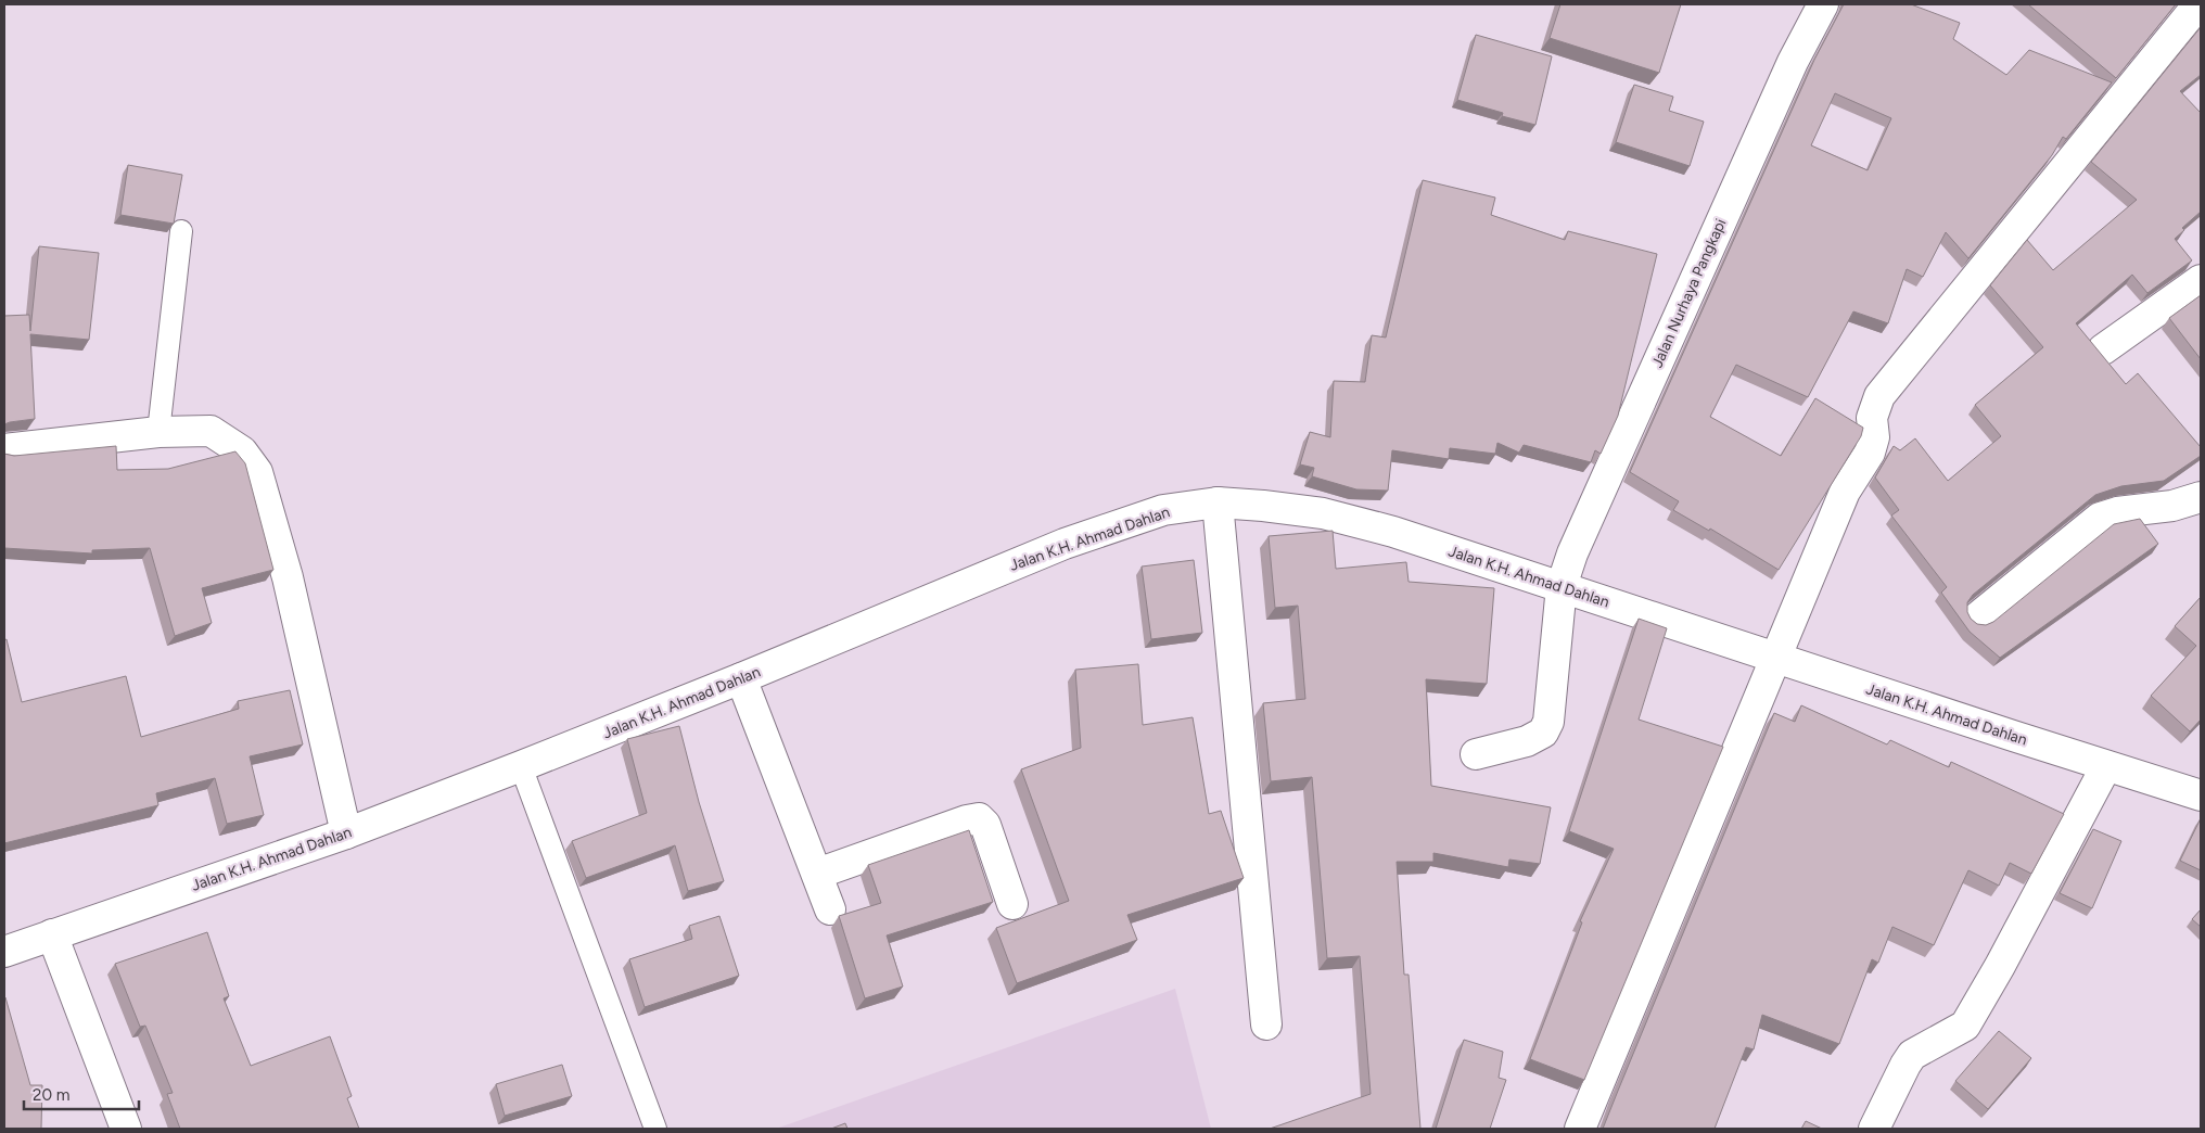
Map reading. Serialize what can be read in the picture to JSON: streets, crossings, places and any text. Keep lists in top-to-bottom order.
{
  "streets": {
    "street": ["Jalan Nurhaya Pangkapi", "Jalan K.H. Ahmad Dahlan"]
  },
  "crossings": [
    ["Jalan Nurhaya Pangkapi", "Jalan K.H. Ahmad Dahlan"]
  ],
  "scale_bar": "20 m"
}
